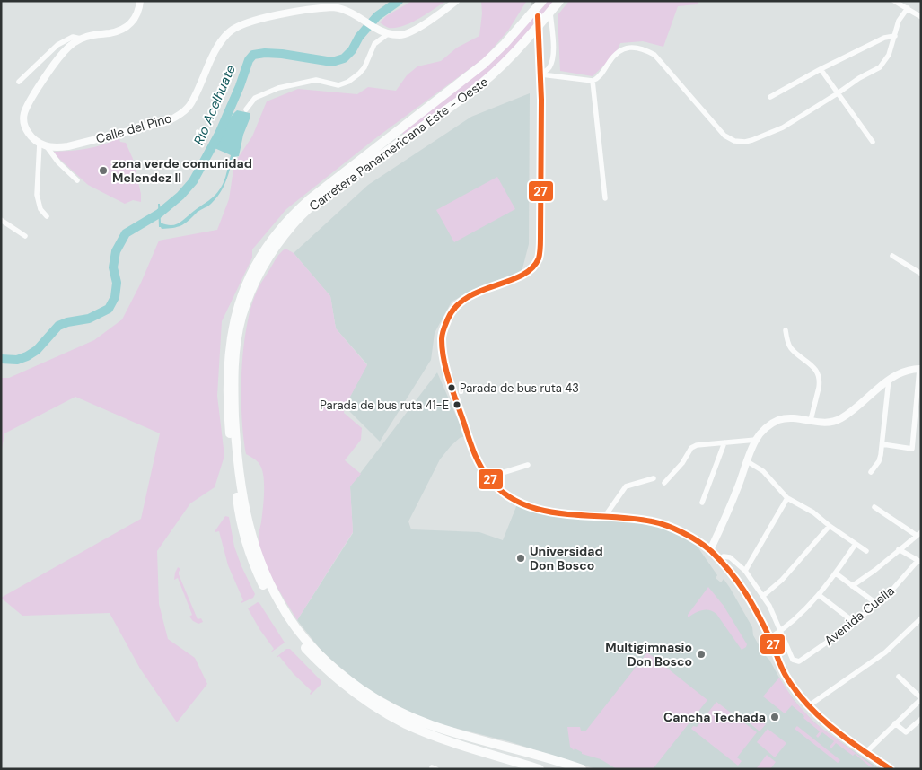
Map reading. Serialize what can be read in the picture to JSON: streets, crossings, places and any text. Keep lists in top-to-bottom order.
{
  "streets": {
    "highway": ["Carretera Panamericana Este - Oeste"],
    "main road": ["Calle del Pino"],
    "street": ["Avenida Cuella"]
  },
  "water": ["Río Acelhuate"],
  "places": [
    "zona verde comunidad Melendez II",
    "Parada de bus ruta 43",
    "Parada de bus ruta 41-E",
    "Universidad Don Bosco",
    "Multigimnasio Don Bosco",
    "Cancha Techada"
  ],
  "lines": ["transit line 27"]
}
